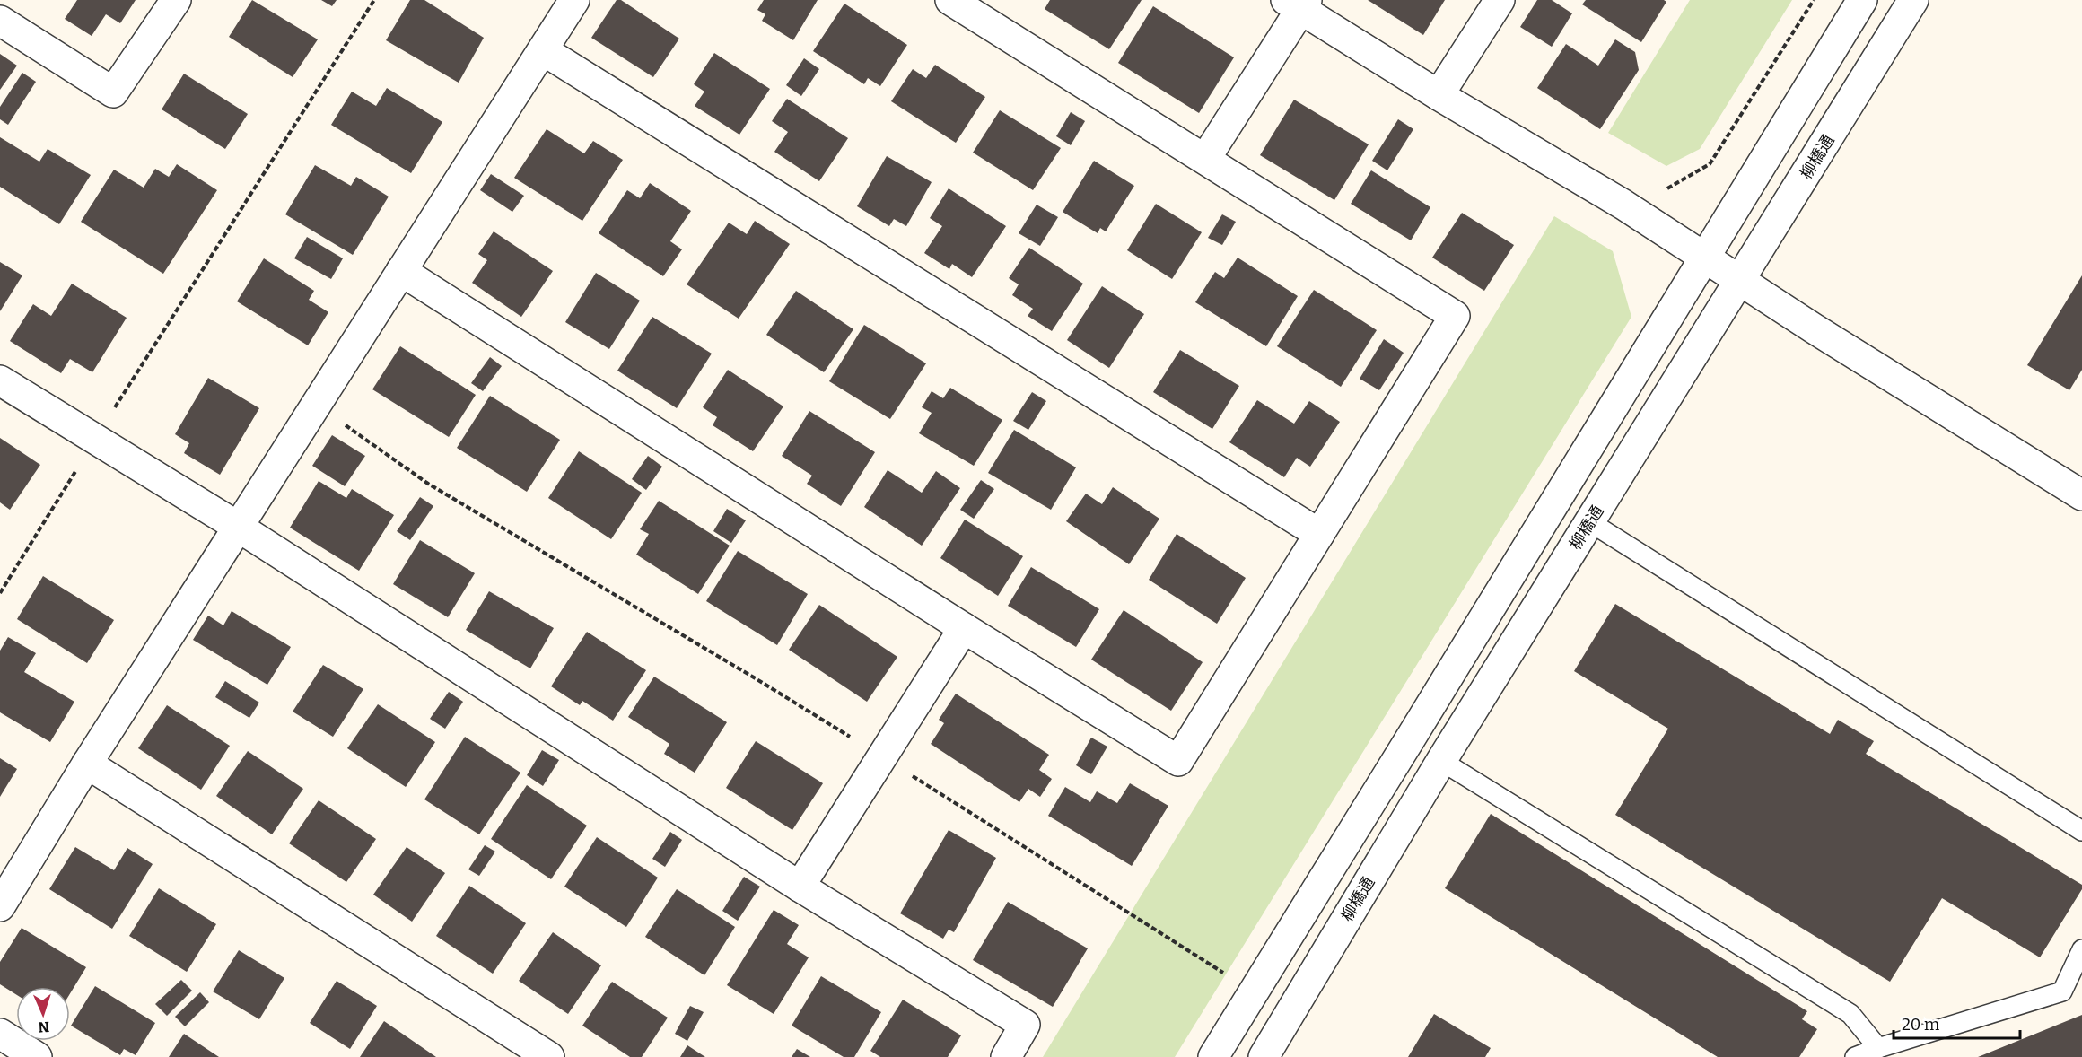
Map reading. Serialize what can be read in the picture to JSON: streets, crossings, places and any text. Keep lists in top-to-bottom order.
{
  "streets": {
    "street": ["柳橋通"]
  },
  "scale_bar": "20 m",
  "north": "bottom"
}
